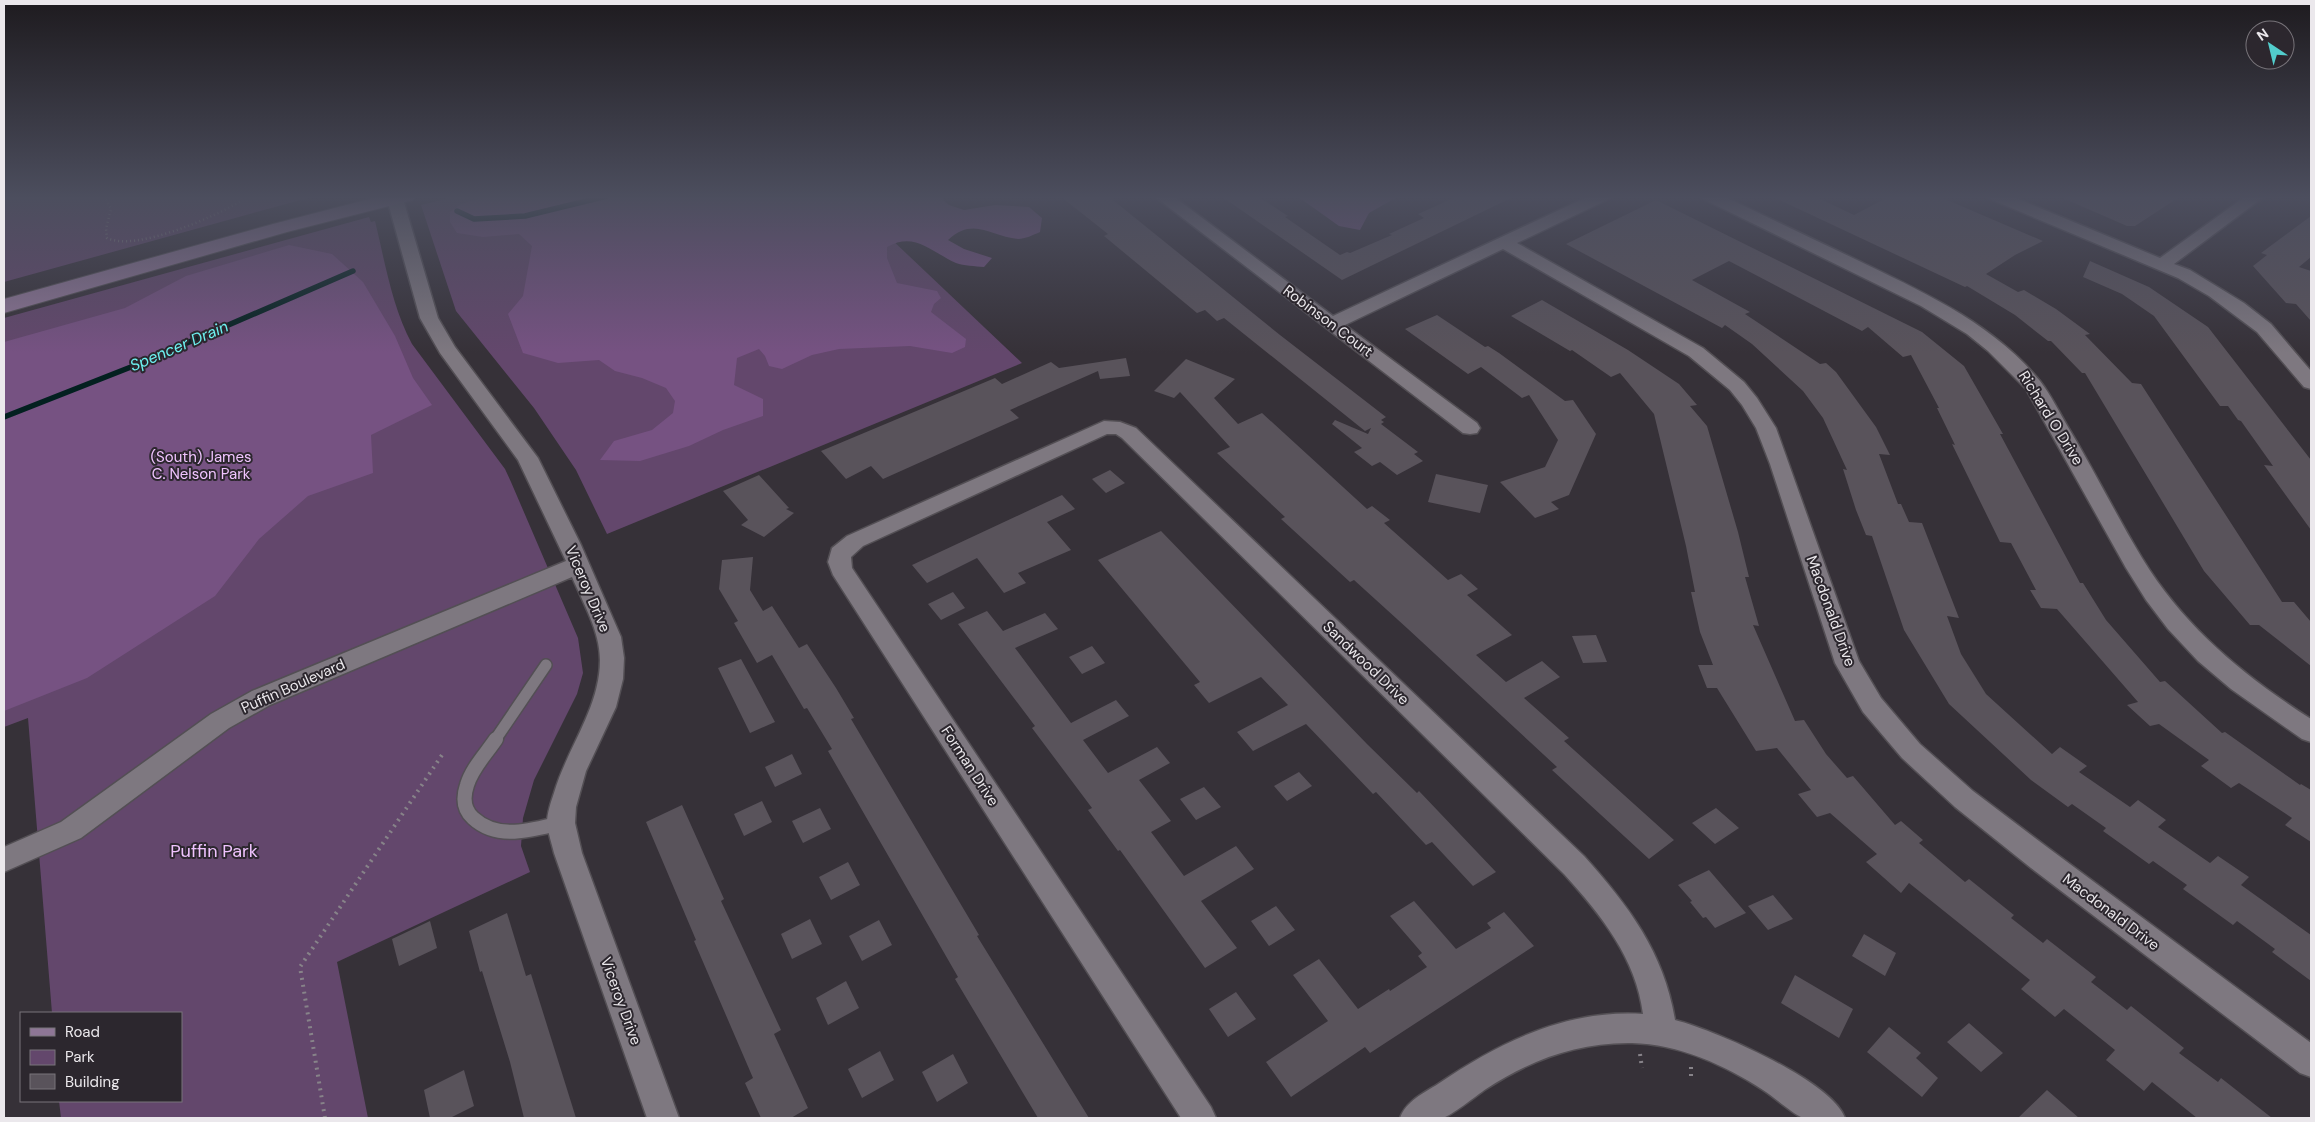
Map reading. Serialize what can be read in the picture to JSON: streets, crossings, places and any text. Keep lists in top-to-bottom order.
{
  "streets": {
    "street": [
      "Robinson Court",
      "Richard O Drive",
      "Viceroy Drive",
      "Macdonald Drive",
      "Sandwood Drive",
      "Puffin Boulevard",
      "Forman Drive"
    ]
  },
  "crossings": [
    ["Viceroy Drive", "Puffin Boulevard"],
    ["Sandwood Drive", "Forman Drive"]
  ],
  "water": ["Spencer Drain"],
  "parks": ["(South) James C. Nelson Park", "Puffin Park"],
  "legend": ["Road", "Park", "Building"],
  "north": "top left"
}
